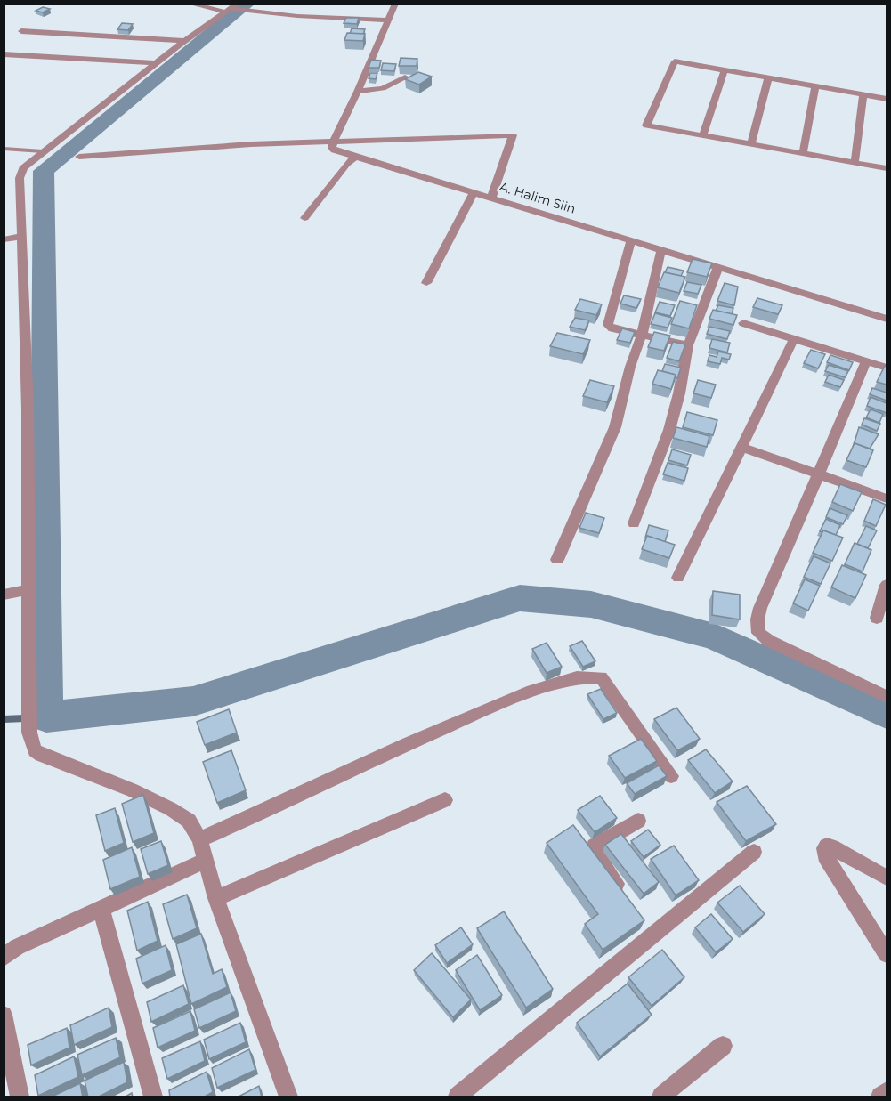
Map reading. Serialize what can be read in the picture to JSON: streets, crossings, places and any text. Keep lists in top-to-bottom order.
{
  "streets": {
    "street": ["A. Halim Siin"]
  }
}
